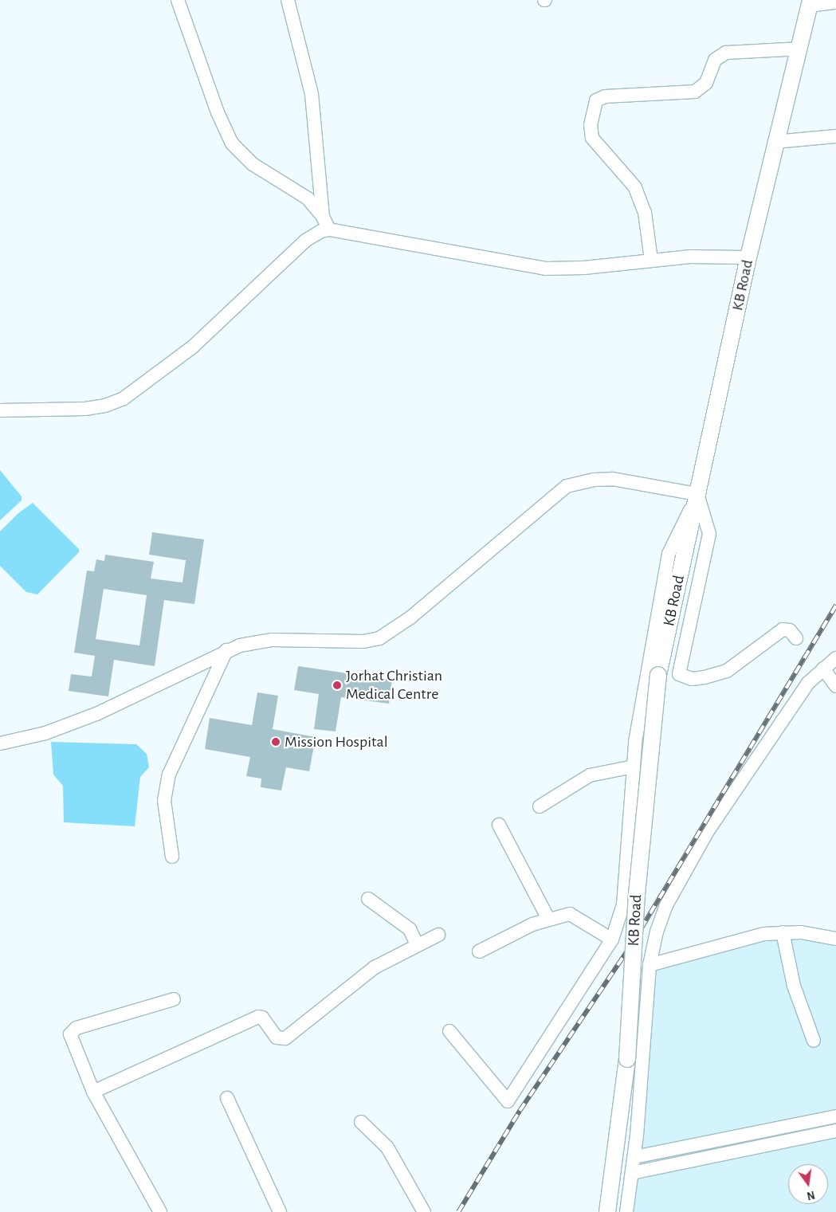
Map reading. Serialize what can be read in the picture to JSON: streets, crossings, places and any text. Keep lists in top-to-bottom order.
{
  "streets": {
    "main road": ["KB Road"]
  },
  "places": ["Jorhat Christian Medical Centre", "Mission Hospital"],
  "north": "bottom"
}
